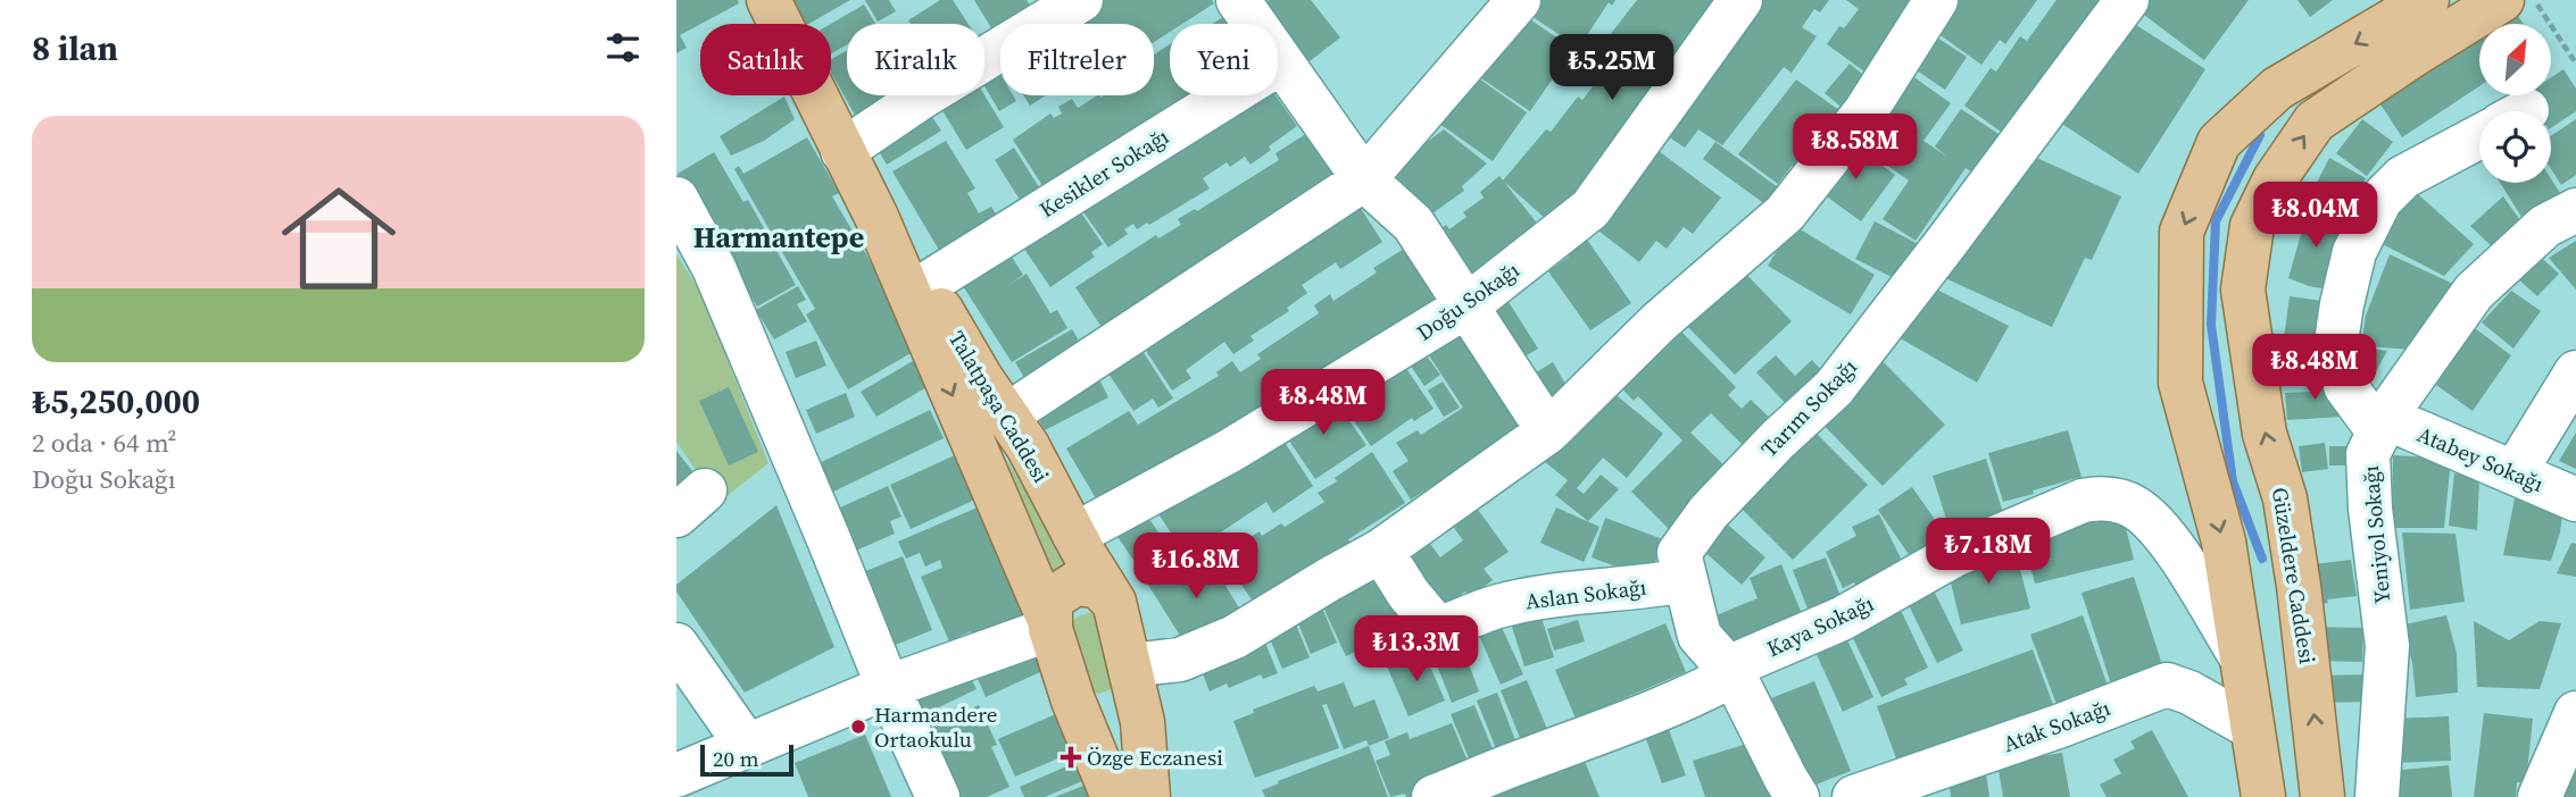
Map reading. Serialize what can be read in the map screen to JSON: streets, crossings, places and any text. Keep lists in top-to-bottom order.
{
  "streets": {
    "main road": ["Talatpaşa Caddesi", "Güzeldere Caddesi"],
    "street": [
      "Kesikler Sokağı",
      "Doğu Sokağı",
      "Tarım Sokağı",
      "Atabey Sokağı",
      "Yeniyol Sokağı",
      "Aslan Sokağı",
      "Kaya Sokağı",
      "Atak Sokağı"
    ]
  },
  "crossings": [
    ["Kesikler Sokağı", "Talatpaşa Caddesi"],
    ["Doğu Sokağı", "Talatpaşa Caddesi"],
    ["Tarım Sokağı", "Aslan Sokağı"],
    ["Tarım Sokağı", "Kaya Sokağı"],
    ["Atabey Sokağı", "Yeniyol Sokağı"]
  ],
  "one_way": ["Güzeldere Caddesi"],
  "districts": ["Harmantepe"],
  "places": {
    "other": ["Harmandere Ortaokulu"],
    "health": ["Özge Eczanesi"]
  },
  "scale_bar": "20 m",
  "north": "top right",
  "page": {
    "heading": "8 ilan",
    "chip": [
      "Satılık",
      "Kiralık",
      "Filtreler",
      "Yeni"
    ],
    "price": [
      "₺5.25M",
      "₺8.58M",
      "₺8.04M",
      "₺8.48M",
      "₺8.48M",
      "₺7.18M",
      "₺16.8M",
      "₺13.3M"
    ],
    "list": [
      {
        "name": "₺5,250,000",
        "note": "2 oda · 64 m² · Doğu Sokağı"
      }
    ],
    "scale": "20 m"
  }
}
